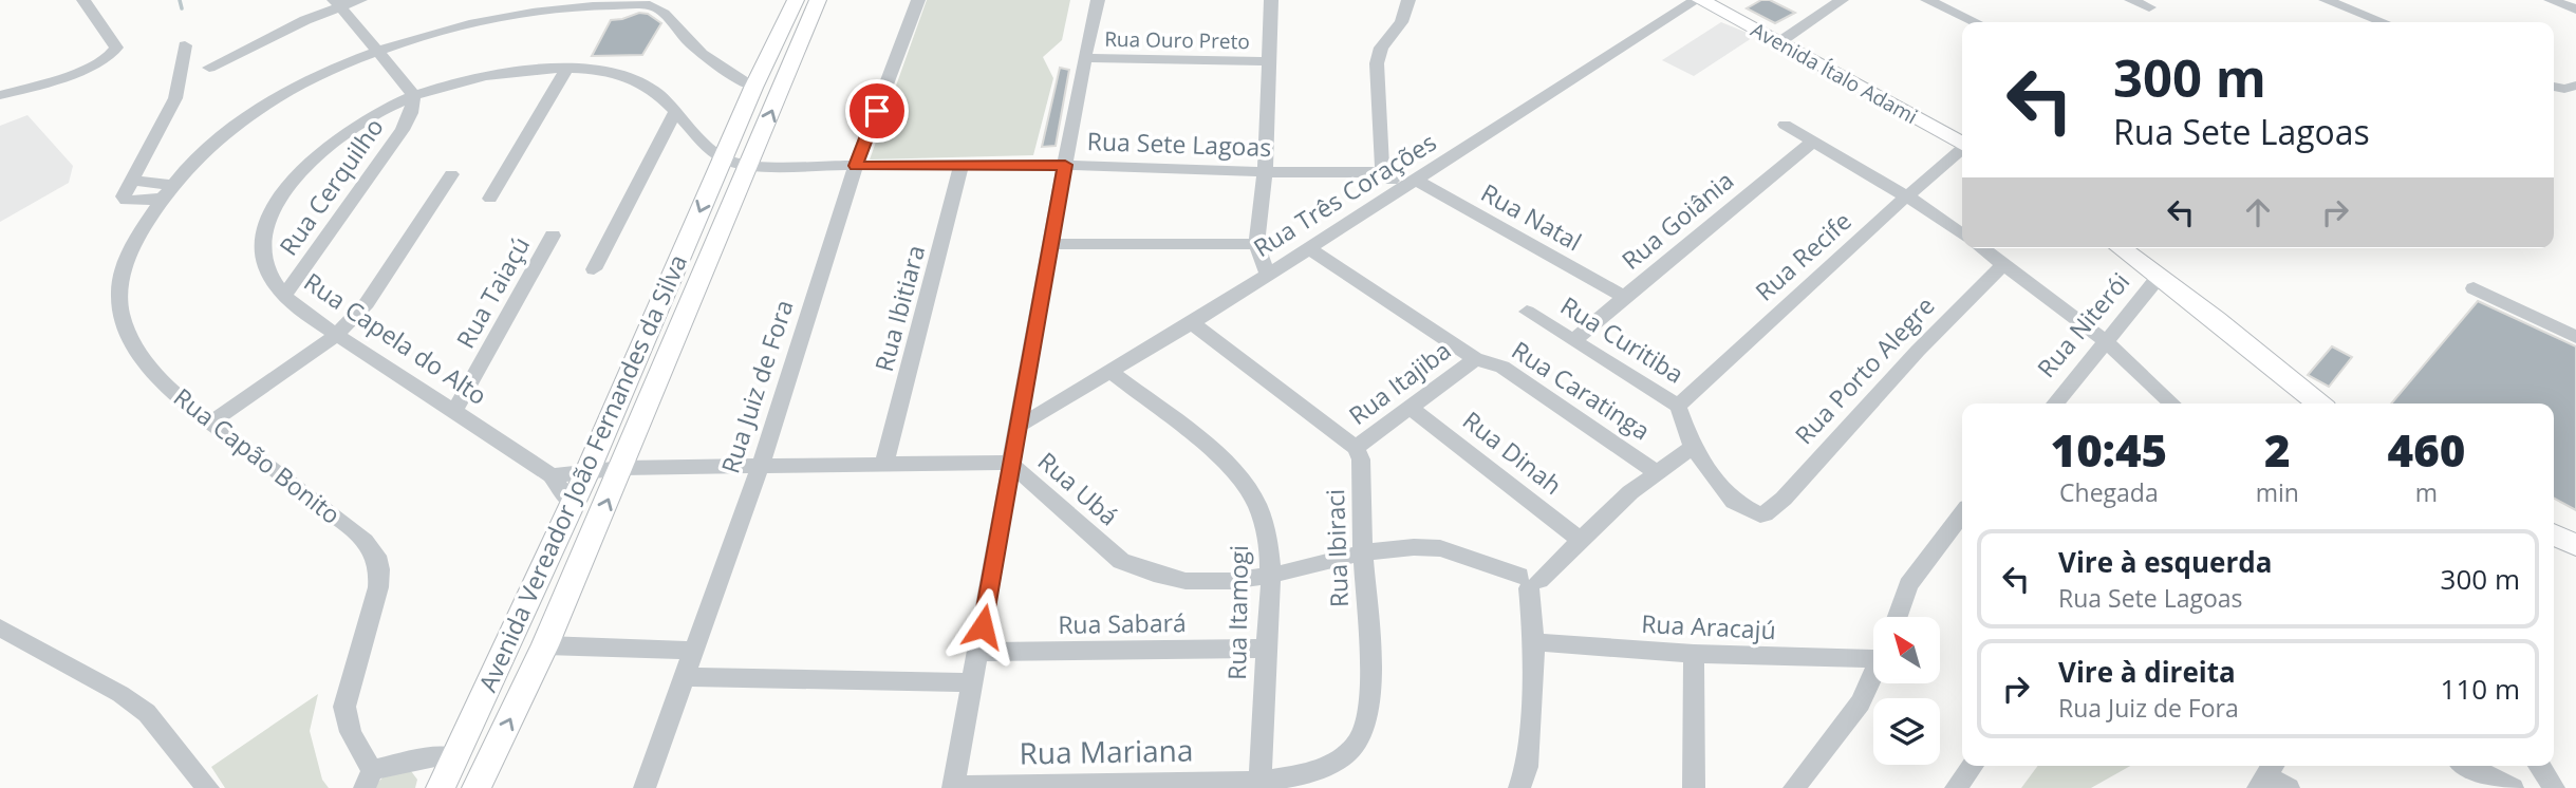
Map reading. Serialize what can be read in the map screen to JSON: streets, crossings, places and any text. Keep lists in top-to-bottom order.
{
  "streets": {
    "main road": ["Avenida Ítalo Adami", "Avenida Vereador João Fernandes da Silva"],
    "street": [
      "Rua Ouro Preto",
      "Rua Sete Lagoas",
      "Rua Cerquilho",
      "Rua Três Corações",
      "Rua Natal",
      "Rua Goiânia",
      "Rua Recife",
      "Rua Taiaçú",
      "Rua Ibitiara",
      "Rua Niterói",
      "Rua Capela do Alto",
      "Rua Curitiba",
      "Rua Porto Alegre",
      "Rua Itajiba",
      "Rua Juiz de Fora",
      "Rua Caratinga",
      "Rua Dinah",
      "Rua Capão Bonito",
      "Rua Ubá",
      "Rua Ibiraci",
      "Rua Itamogi",
      "Rua Sabará",
      "Rua Aracajú",
      "Rua Mariana"
    ]
  },
  "crossings": [
    ["Avenida Ítalo Adami", "Rua Três Corações"],
    ["Rua Sete Lagoas", "Rua Ibitiara"],
    ["Rua Sete Lagoas", "Rua Juiz de Fora"],
    ["Rua Sete Lagoas", "Avenida Vereador João Fernandes da Silva"],
    ["Rua Cerquilho", "Rua Capela do Alto"],
    ["Rua Três Corações", "Rua Natal"],
    ["Rua Três Corações", "Rua Caratinga"],
    ["Rua Três Corações", "Rua Itamogi"],
    ["Rua Natal", "Rua Goiânia"],
    ["Rua Goiânia", "Rua Curitiba"],
    ["Rua Recife", "Rua Curitiba"],
    ["Rua Taiaçú", "Rua Capela do Alto"],
    ["Rua Ibitiara", "Rua Ubá"],
    ["Rua Capela do Alto", "Avenida Vereador João Fernandes da Silva"],
    ["Rua Curitiba", "Rua Porto Alegre"],
    ["Rua Itajiba", "Rua Caratinga"],
    ["Rua Itajiba", "Rua Dinah"],
    ["Rua Itajiba", "Rua Ibiraci"],
    ["Rua Juiz de Fora", "Rua Ubá"],
    ["Rua Capão Bonito", "Avenida Vereador João Fernandes da Silva"],
    ["Avenida Vereador João Fernandes da Silva", "Rua Ubá"],
    ["Rua Ubá", "Rua Ibiraci"],
    ["Rua Ubá", "Rua Itamogi"],
    ["Rua Ibiraci", "Rua Itamogi"],
    ["Rua Ibiraci", "Rua Mariana"],
    ["Rua Itamogi", "Rua Sabará"],
    ["Rua Itamogi", "Rua Mariana"]
  ],
  "north": "top left",
  "page": {
    "turn": ["300 m", "Rua Sete Lagoas"],
    "eta": [
      "10:45",
      "Chegada",
      "2",
      "min",
      "460",
      "m"
    ],
    "list": [
      {
        "name": "Vire à esquerda",
        "note": "Rua Sete Lagoas",
        "value": "300 m"
      },
      {
        "name": "Vire à direita",
        "note": "Rua Juiz de Fora",
        "value": "110 m"
      }
    ]
  }
}
